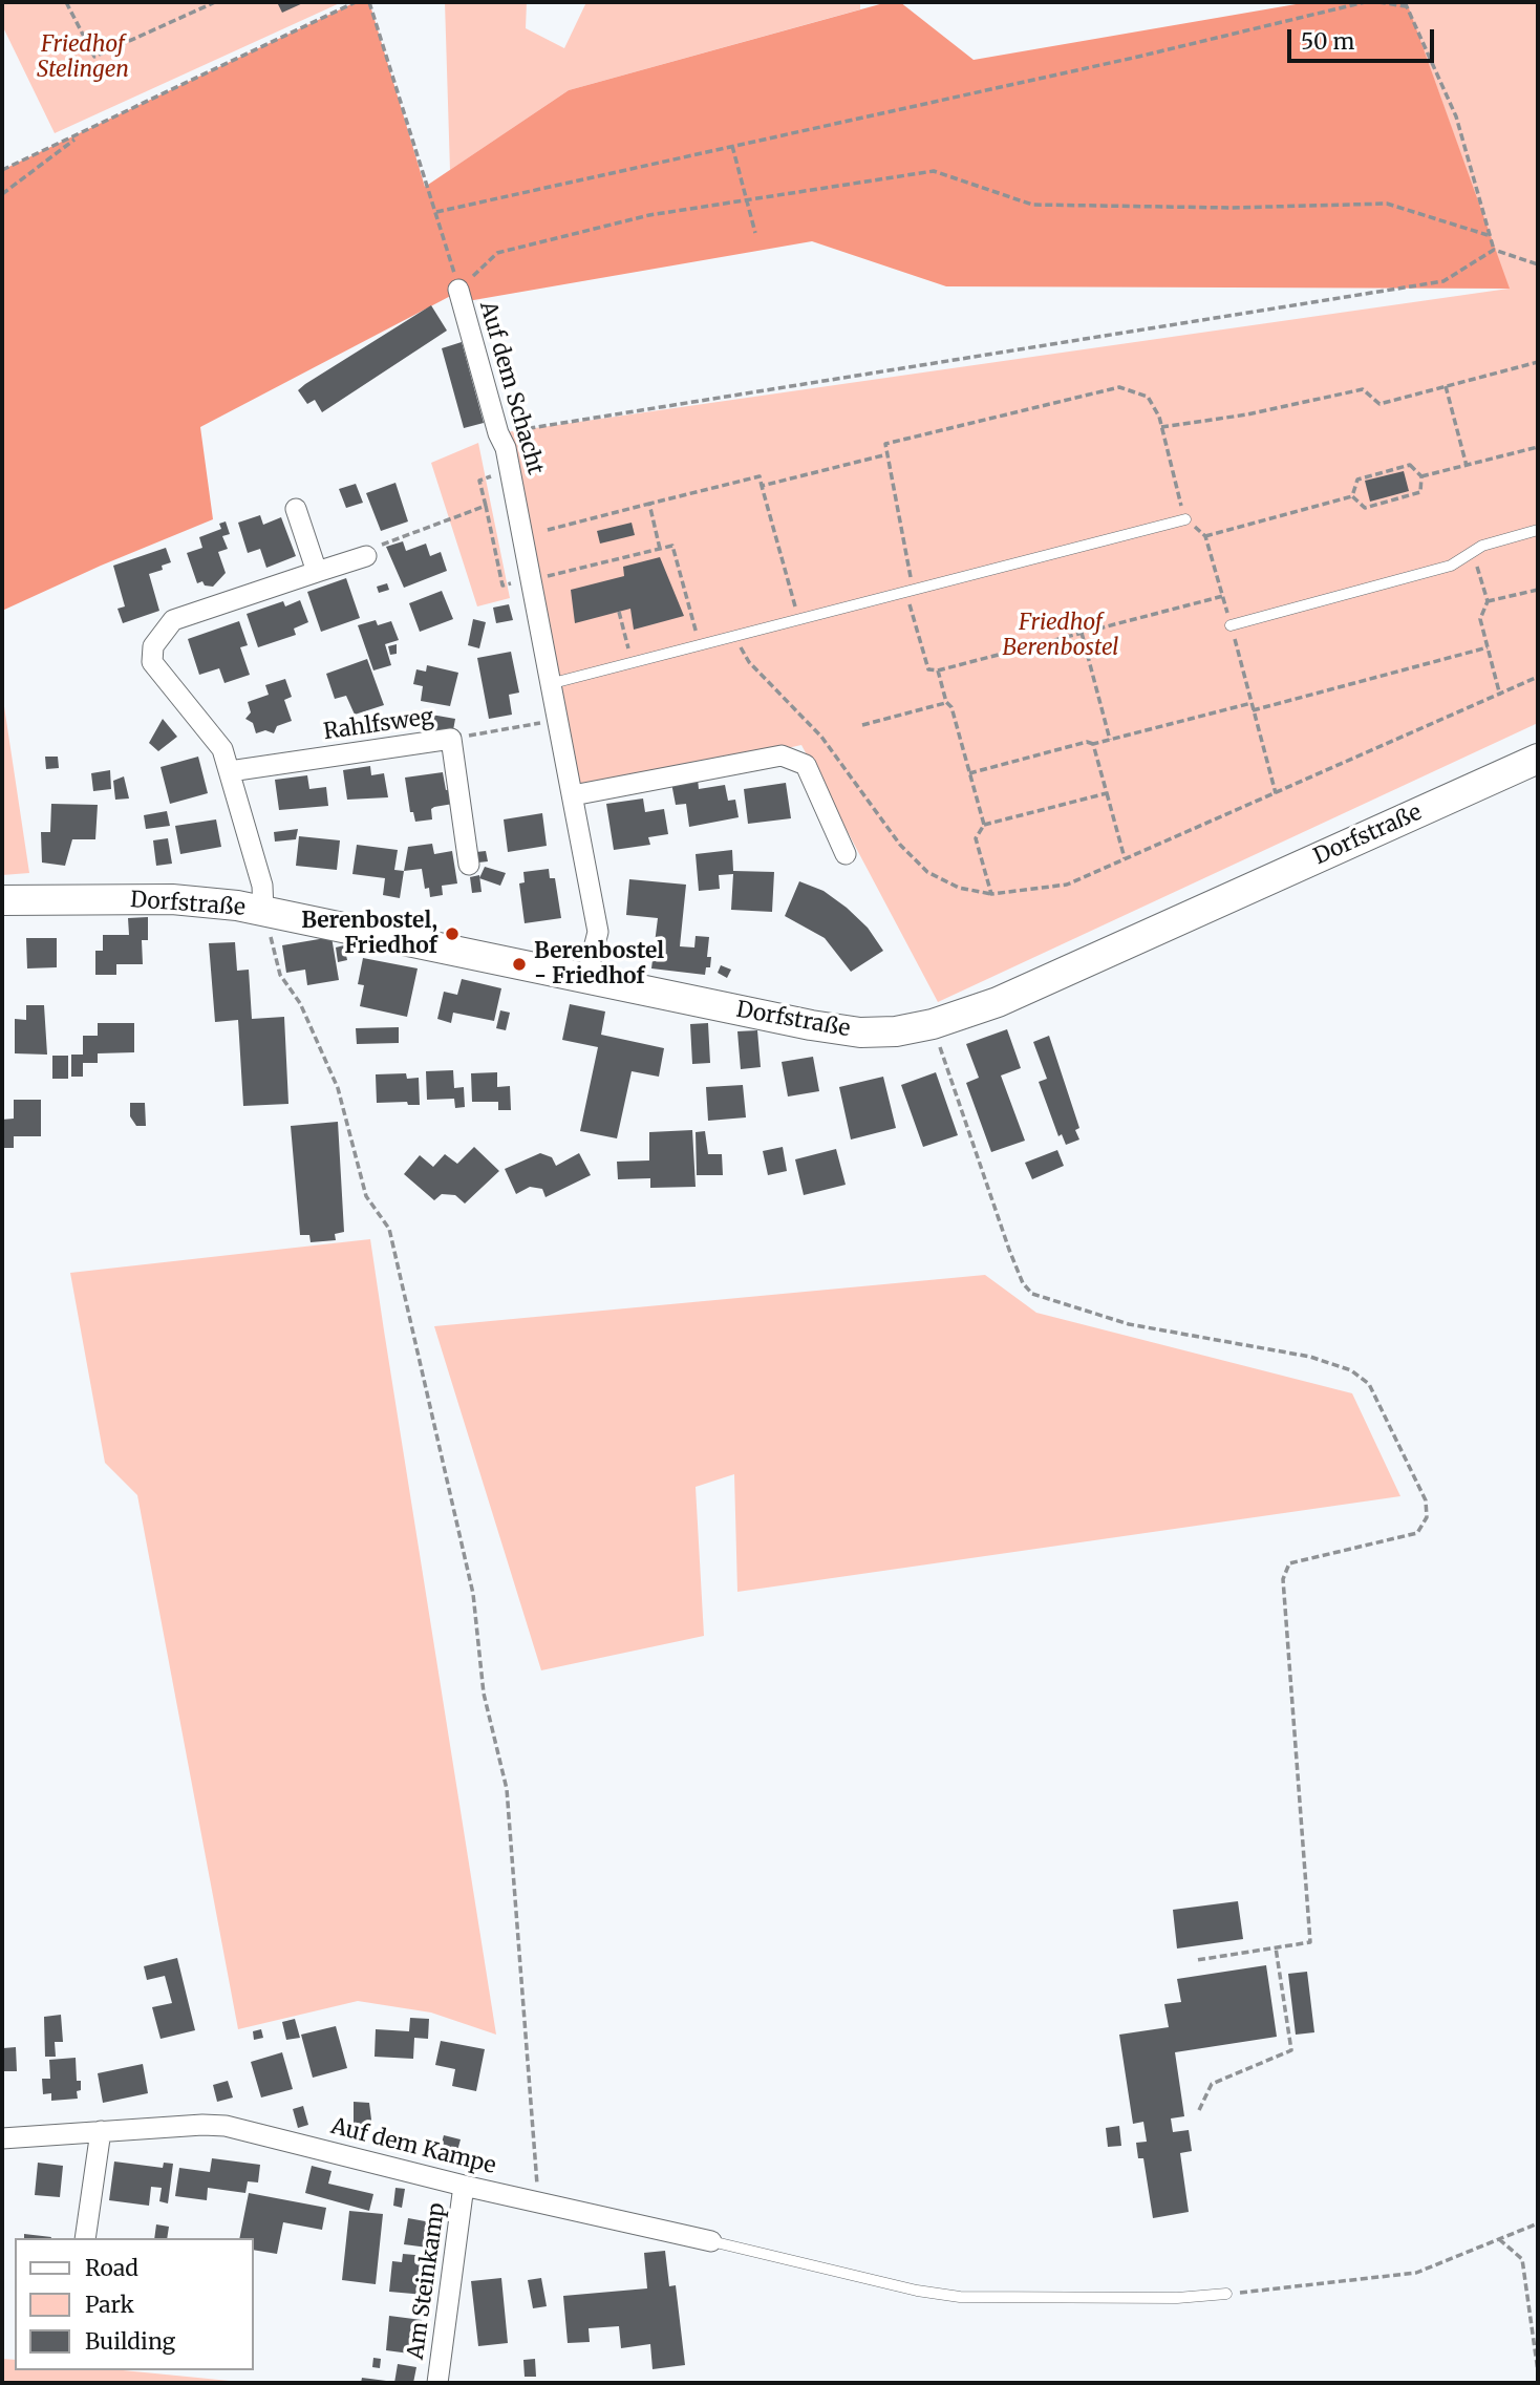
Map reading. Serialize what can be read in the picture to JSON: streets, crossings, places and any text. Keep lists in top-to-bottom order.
{
  "streets": {
    "street": [
      "Auf dem Schacht",
      "Rahlfsweg",
      "Dorfstraße",
      "Auf dem Kampe",
      "Am Steinkamp"
    ]
  },
  "crossings": [
    ["Auf dem Schacht", "Dorfstraße"],
    ["Auf dem Kampe", "Am Steinkamp"]
  ],
  "parks": ["Friedhof Stelingen", "Friedhof Berenbostel"],
  "places": ["Berenbostel, Friedhof", "Berenbostel - Friedhof"],
  "legend": ["Road", "Park", "Building"],
  "scale_bar": "50 m"
}
